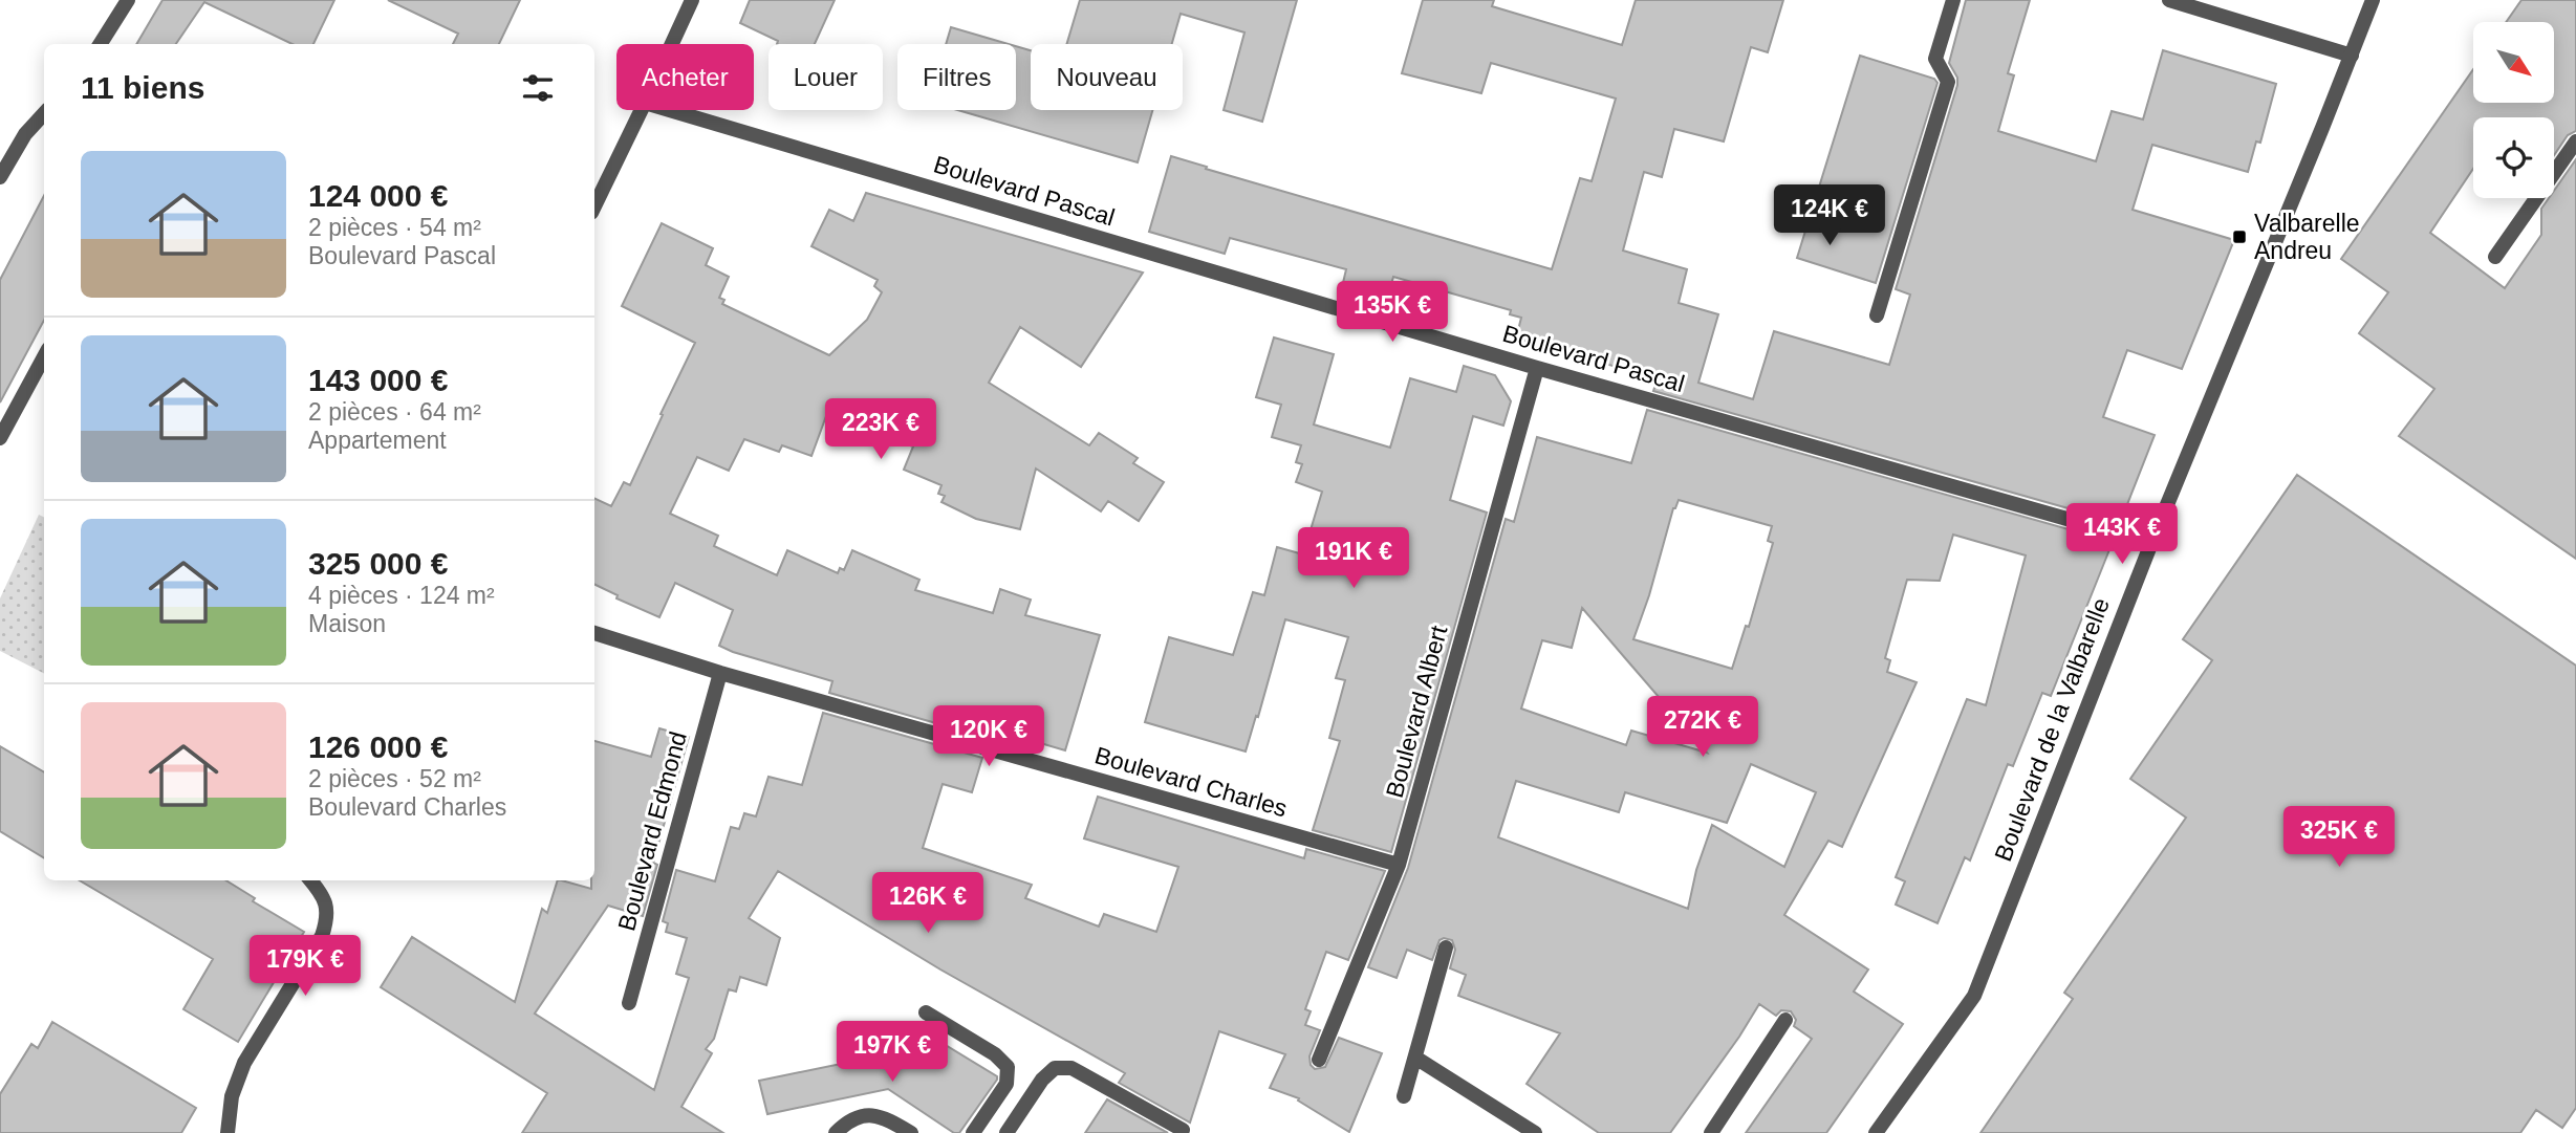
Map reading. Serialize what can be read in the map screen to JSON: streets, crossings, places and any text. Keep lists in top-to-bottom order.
{
  "streets": {
    "street": [
      "Boulevard Pascal",
      "Boulevard Albert",
      "Boulevard de la Valbarelle",
      "Boulevard Charles",
      "Boulevard Edmond"
    ]
  },
  "crossings": [
    ["Boulevard Pascal", "Boulevard Albert"],
    ["Boulevard Pascal", "Boulevard de la Valbarelle"],
    ["Boulevard Albert", "Boulevard Charles"],
    ["Boulevard Charles", "Boulevard Edmond"]
  ],
  "places": {
    "transit": ["Valbarelle Andreu"]
  },
  "north": "bottom right",
  "page": {
    "chip": [
      "Acheter",
      "Louer",
      "Filtres",
      "Nouveau"
    ],
    "heading": "11 biens",
    "list": [
      {
        "name": "124 000 €",
        "note": "2 pièces · 54 m² · Boulevard Pascal"
      },
      {
        "name": "143 000 €",
        "note": "2 pièces · 64 m² · Appartement"
      },
      {
        "name": "325 000 €",
        "note": "4 pièces · 124 m² · Maison"
      },
      {
        "name": "126 000 €",
        "note": "2 pièces · 52 m² · Boulevard Charles"
      }
    ],
    "price": [
      "124K €",
      "135K €",
      "223K €",
      "143K €",
      "191K €",
      "272K €",
      "120K €",
      "325K €",
      "126K €",
      "179K €",
      "197K €"
    ]
  }
}
